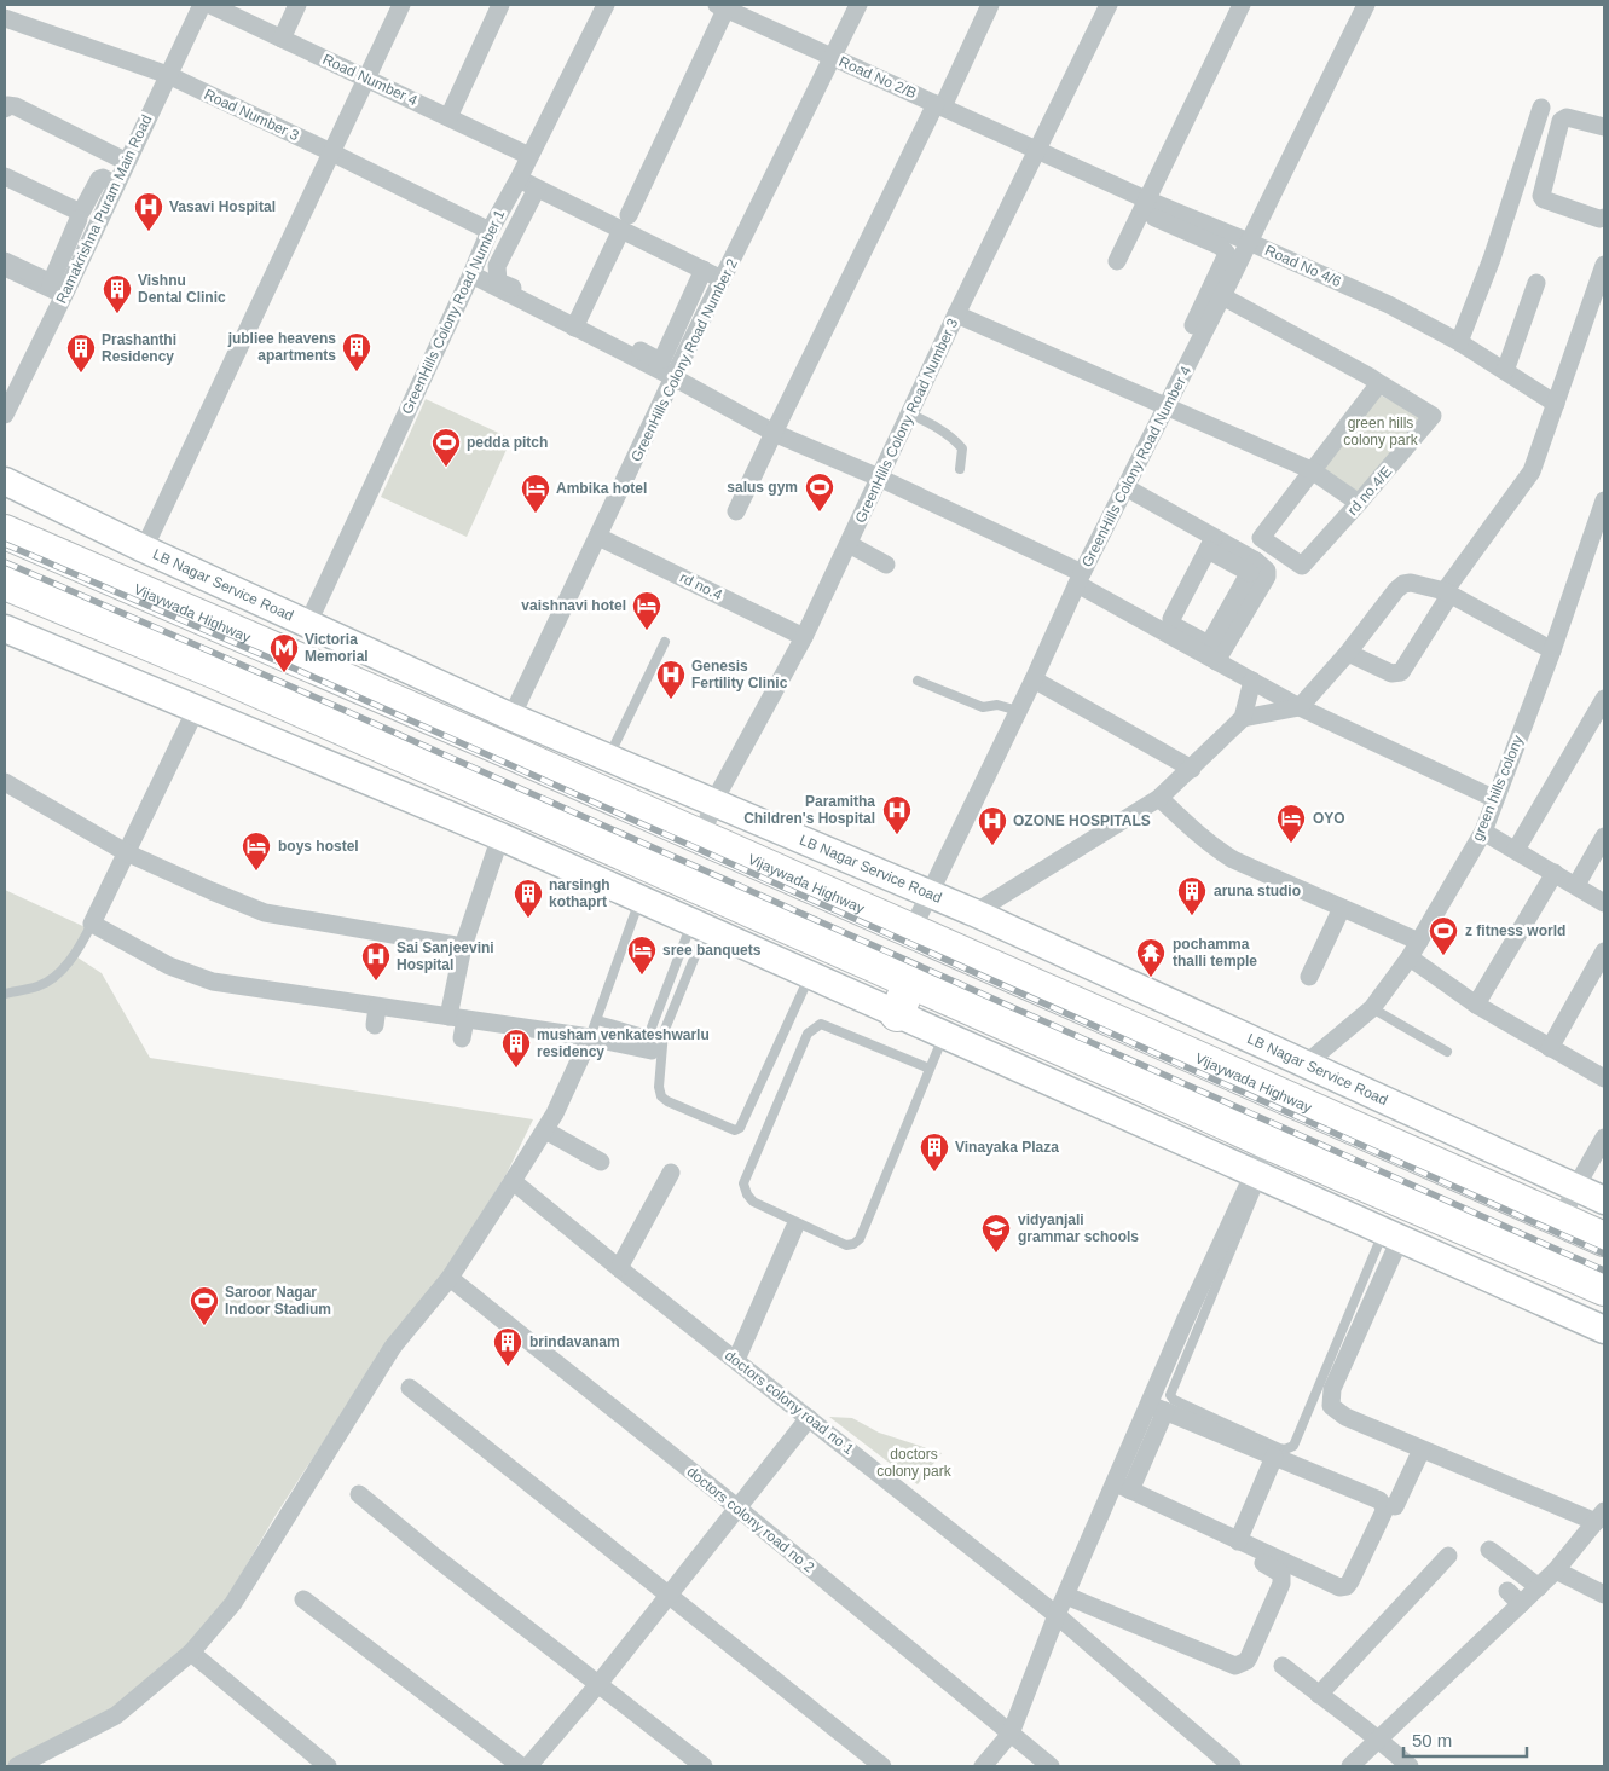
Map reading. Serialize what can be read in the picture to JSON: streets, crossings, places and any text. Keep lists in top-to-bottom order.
{
  "streets": {
    "highway": ["Vijaywada Highway"],
    "street": [
      "Road No 2/B",
      "Road Number 4",
      "Road Number 3",
      "Ramakrishna Puram Main Road",
      "Road No 4/6",
      "GreenHills Colony Road Number 1",
      "GreenHills Colony Road Number 2",
      "GreenHills Colony Road Number 3",
      "GreenHills Colony Road Number 4",
      "rd no.4/E",
      "LB Nagar Service Road",
      "rd no.4",
      "green hills colony",
      "doctors colony road no 1",
      "doctors colony road no 2"
    ]
  },
  "crossings": [
    ["Road No 2/B", "Road No 4/6"],
    ["Road No 2/B", "GreenHills Colony Road Number 2"],
    ["Road No 2/B", "GreenHills Colony Road Number 3"],
    ["Road Number 4", "GreenHills Colony Road Number 1"],
    ["Road Number 3", "Ramakrishna Puram Main Road"],
    ["Road Number 3", "GreenHills Colony Road Number 1"],
    ["Road No 4/6", "GreenHills Colony Road Number 3"],
    ["Road No 4/6", "GreenHills Colony Road Number 4"],
    ["GreenHills Colony Road Number 1", "LB Nagar Service Road"],
    ["GreenHills Colony Road Number 2", "LB Nagar Service Road"],
    ["GreenHills Colony Road Number 2", "rd no.4"],
    ["GreenHills Colony Road Number 3", "LB Nagar Service Road"],
    ["GreenHills Colony Road Number 3", "rd no.4"],
    ["GreenHills Colony Road Number 3", "Vijaywada Highway"],
    ["GreenHills Colony Road Number 4", "LB Nagar Service Road"],
    ["GreenHills Colony Road Number 4", "Vijaywada Highway"],
    ["LB Nagar Service Road", "green hills colony"]
  ],
  "parks": ["green hills colony park", "doctors colony park"],
  "places": {
    "hospital": [
      "Vasavi Hospital",
      "Genesis Fertility Clinic",
      "Paramitha Children's Hospital",
      "OZONE HOSPITALS",
      "Sai Sanjeevini Hospital"
    ],
    "building": [
      "Vishnu Dental Clinic",
      "jubliee heavens apartments",
      "Prashanthi Residency",
      "aruna studio",
      "narsingh kothaprt",
      "musham venkateshwarlu residency",
      "Vinayaka Plaza",
      "brindavanam"
    ],
    "sports": [
      "pedda pitch",
      "salus gym",
      "z fitness world",
      "Saroor Nagar Indoor Stadium"
    ],
    "hotel": [
      "Ambika hotel",
      "vaishnavi hotel",
      "OYO",
      "boys hostel",
      "sree banquets"
    ],
    "metro station": ["Victoria Memorial"],
    "temple": ["pochamma thalli temple"],
    "school or university": ["vidyanjali grammar schools"]
  },
  "scale_bar": "50 m"
}
